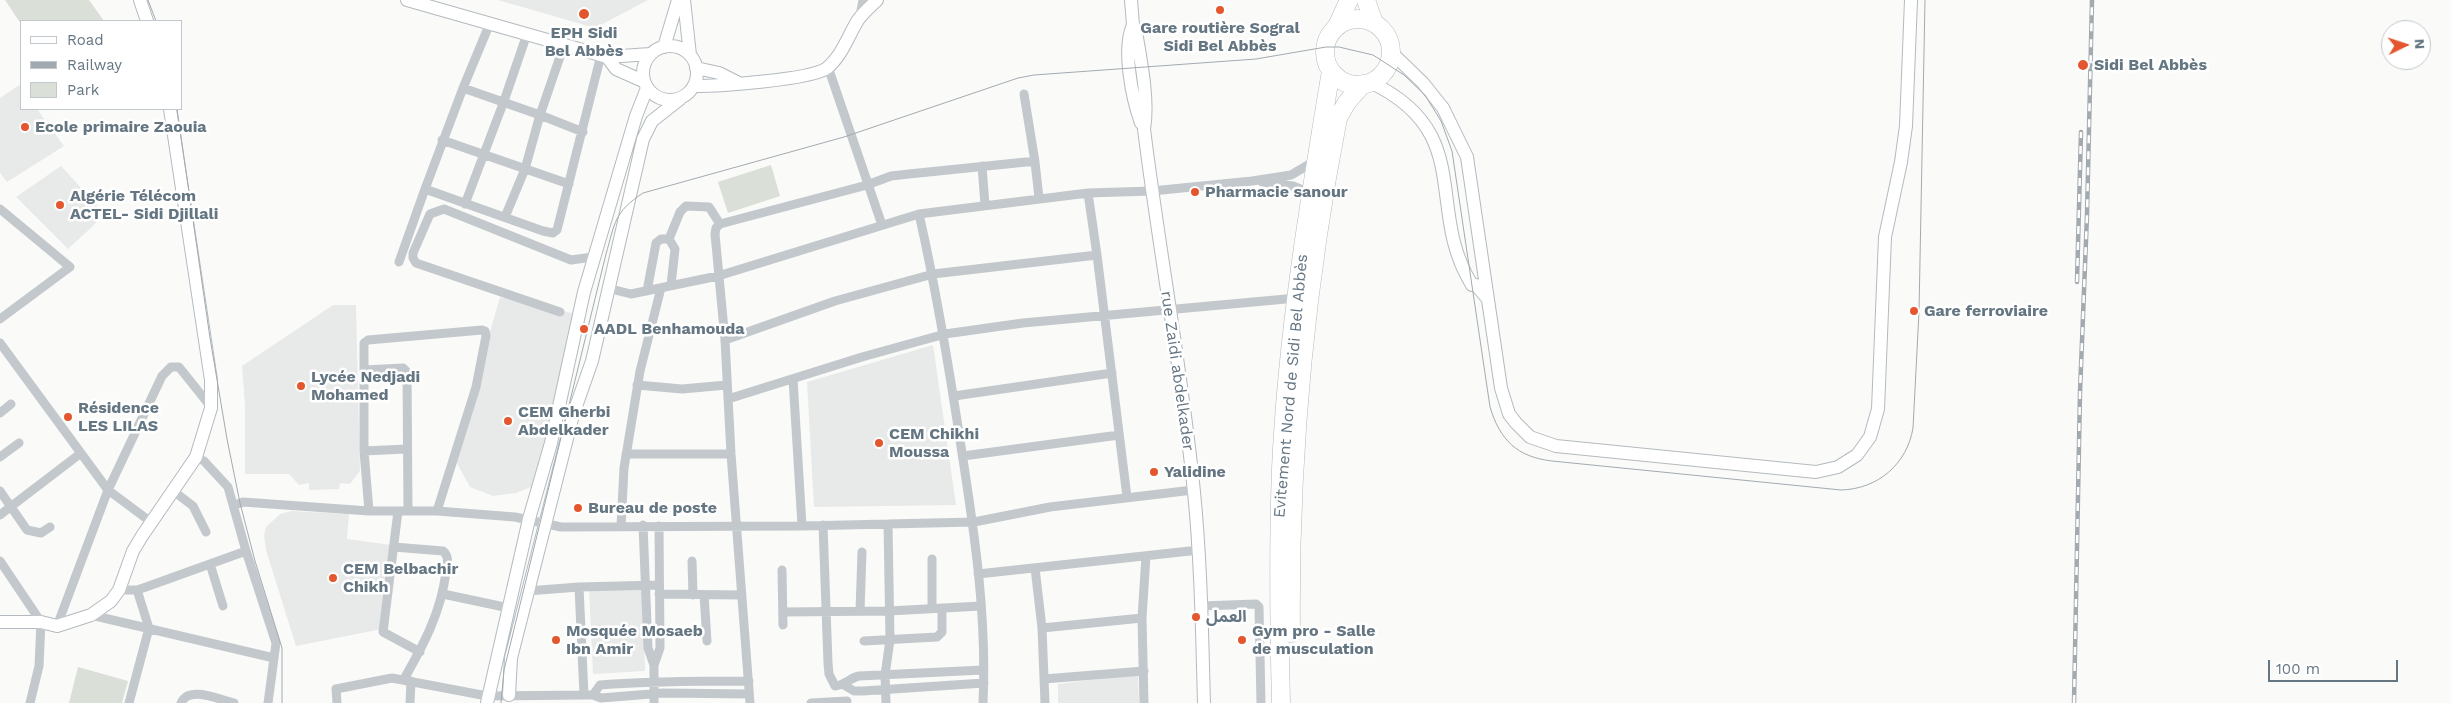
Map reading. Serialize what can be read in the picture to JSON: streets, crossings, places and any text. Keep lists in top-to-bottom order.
{
  "streets": {
    "highway": ["Evitement Nord de Sidi Bel Abbès"],
    "main road": ["rue Zaidi abdelkader"]
  },
  "places": [
    "Gare routière Sogral Sidi Bel Abbès",
    "EPH Sidi Bel Abbès",
    "Sidi Bel Abbès",
    "Ecole primaire Zaouia",
    "Pharmacie sanour",
    "Algérie Télécom ACTEL- Sidi Djillali",
    "Gare ferroviaire",
    "AADL Benhamouda",
    "Lycée Nedjadi Mohamed",
    "Résidence LES LILAS",
    "CEM Gherbi Abdelkader",
    "CEM Chikhi Moussa",
    "Yalidine",
    "Bureau de poste",
    "CEM Belbachir Chikh",
    "العمل",
    "Mosquée Mosaeb Ibn Amir",
    "Gym pro - Salle de musculation"
  ],
  "legend": ["Road", "Railway", "Park"],
  "scale_bar": "100 m",
  "north": "right"
}
